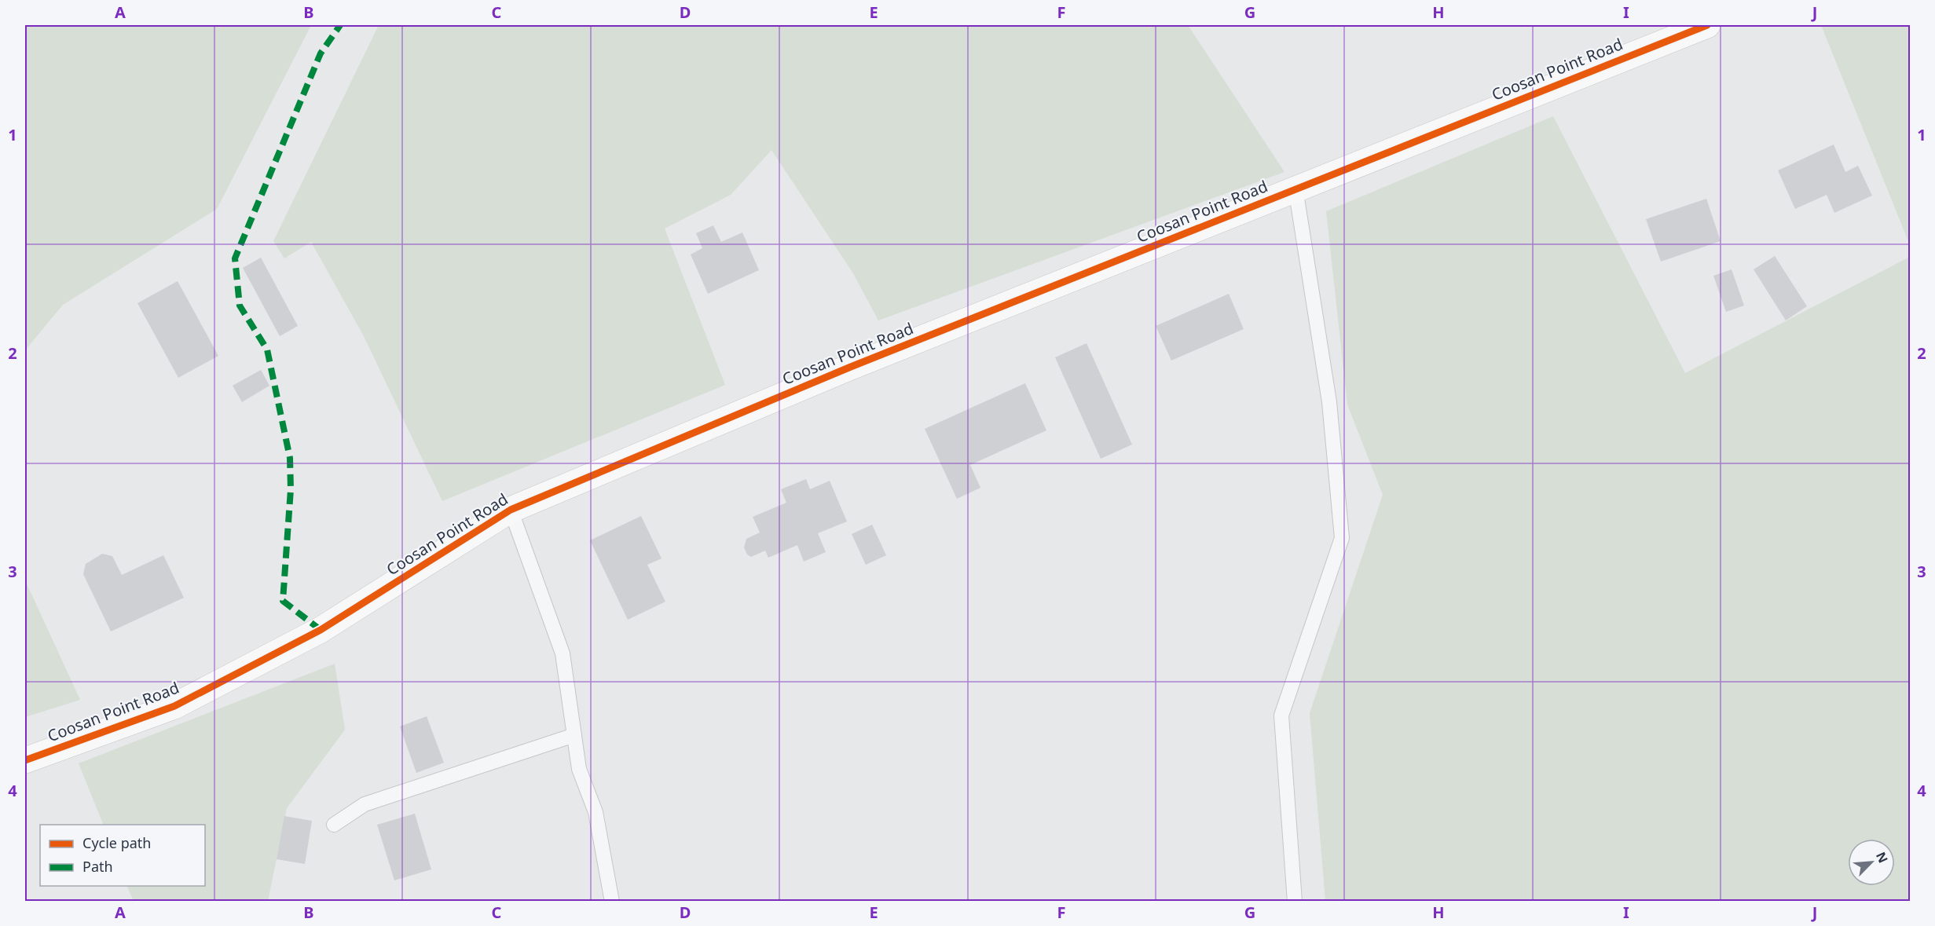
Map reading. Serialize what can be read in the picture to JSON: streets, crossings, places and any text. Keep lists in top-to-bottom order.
{
  "streets": {
    "street": ["Coosan Point Road"]
  },
  "legend": ["Cycle path", "Path"],
  "north": "top right",
  "grid": {
    "columns": [
      "A",
      "B",
      "C",
      "D",
      "E",
      "F",
      "G",
      "H",
      "I",
      "J"
    ],
    "rows": [
      "1",
      "2",
      "3",
      "4"
    ]
  }
}
